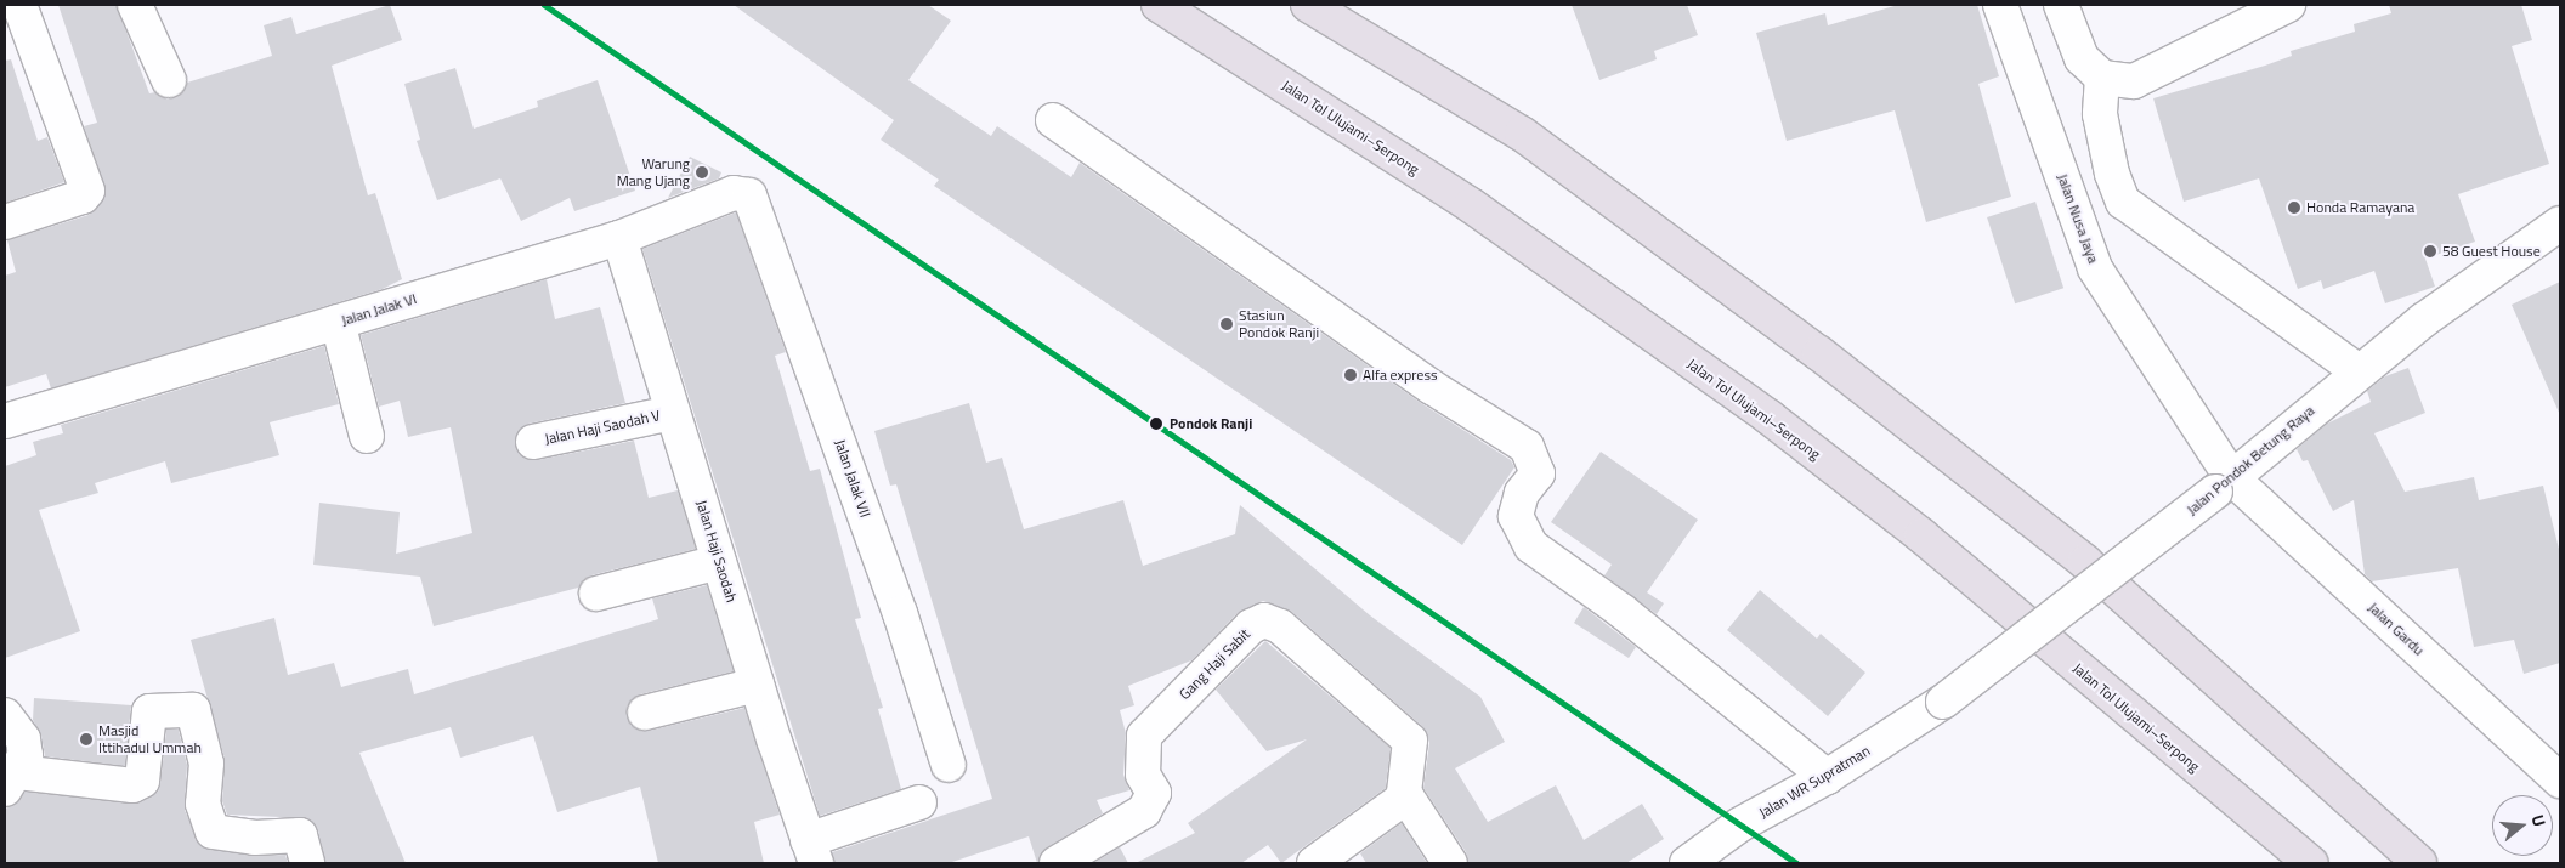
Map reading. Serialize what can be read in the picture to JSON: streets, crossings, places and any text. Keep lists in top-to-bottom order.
{
  "streets": {
    "highway": ["Jalan Tol Ulujami–Serpong"],
    "street": [
      "Jalan Nusa Jaya",
      "Jalan Jalak VI",
      "Jalan Haji Saodah V",
      "Jalan Pondok Betung Raya",
      "Jalan Jalak VII",
      "Jalan Haji Saodah",
      "Jalan Gardu",
      "Gang Haji Sabit",
      "Jalan WR Supratman"
    ]
  },
  "crossings": [
    ["Jalan Nusa Jaya", "Jalan Pondok Betung Raya"],
    ["Jalan Nusa Jaya", "Jalan Gardu"],
    ["Jalan Jalak VI", "Jalan Jalak VII"],
    ["Jalan Jalak VI", "Jalan Haji Saodah"],
    ["Jalan Haji Saodah V", "Jalan Haji Saodah"],
    ["Jalan Pondok Betung Raya", "Jalan Gardu"],
    ["Jalan Pondok Betung Raya", "Jalan WR Supratman"]
  ],
  "places": [
    "Warung Mang Ujang",
    "Honda Ramayana",
    "58 Guest House",
    "Stasiun Pondok Ranji",
    "Alfa express",
    "Pondok Ranji",
    "Masjid Ittihadul Ummah"
  ],
  "north": "right"
}
